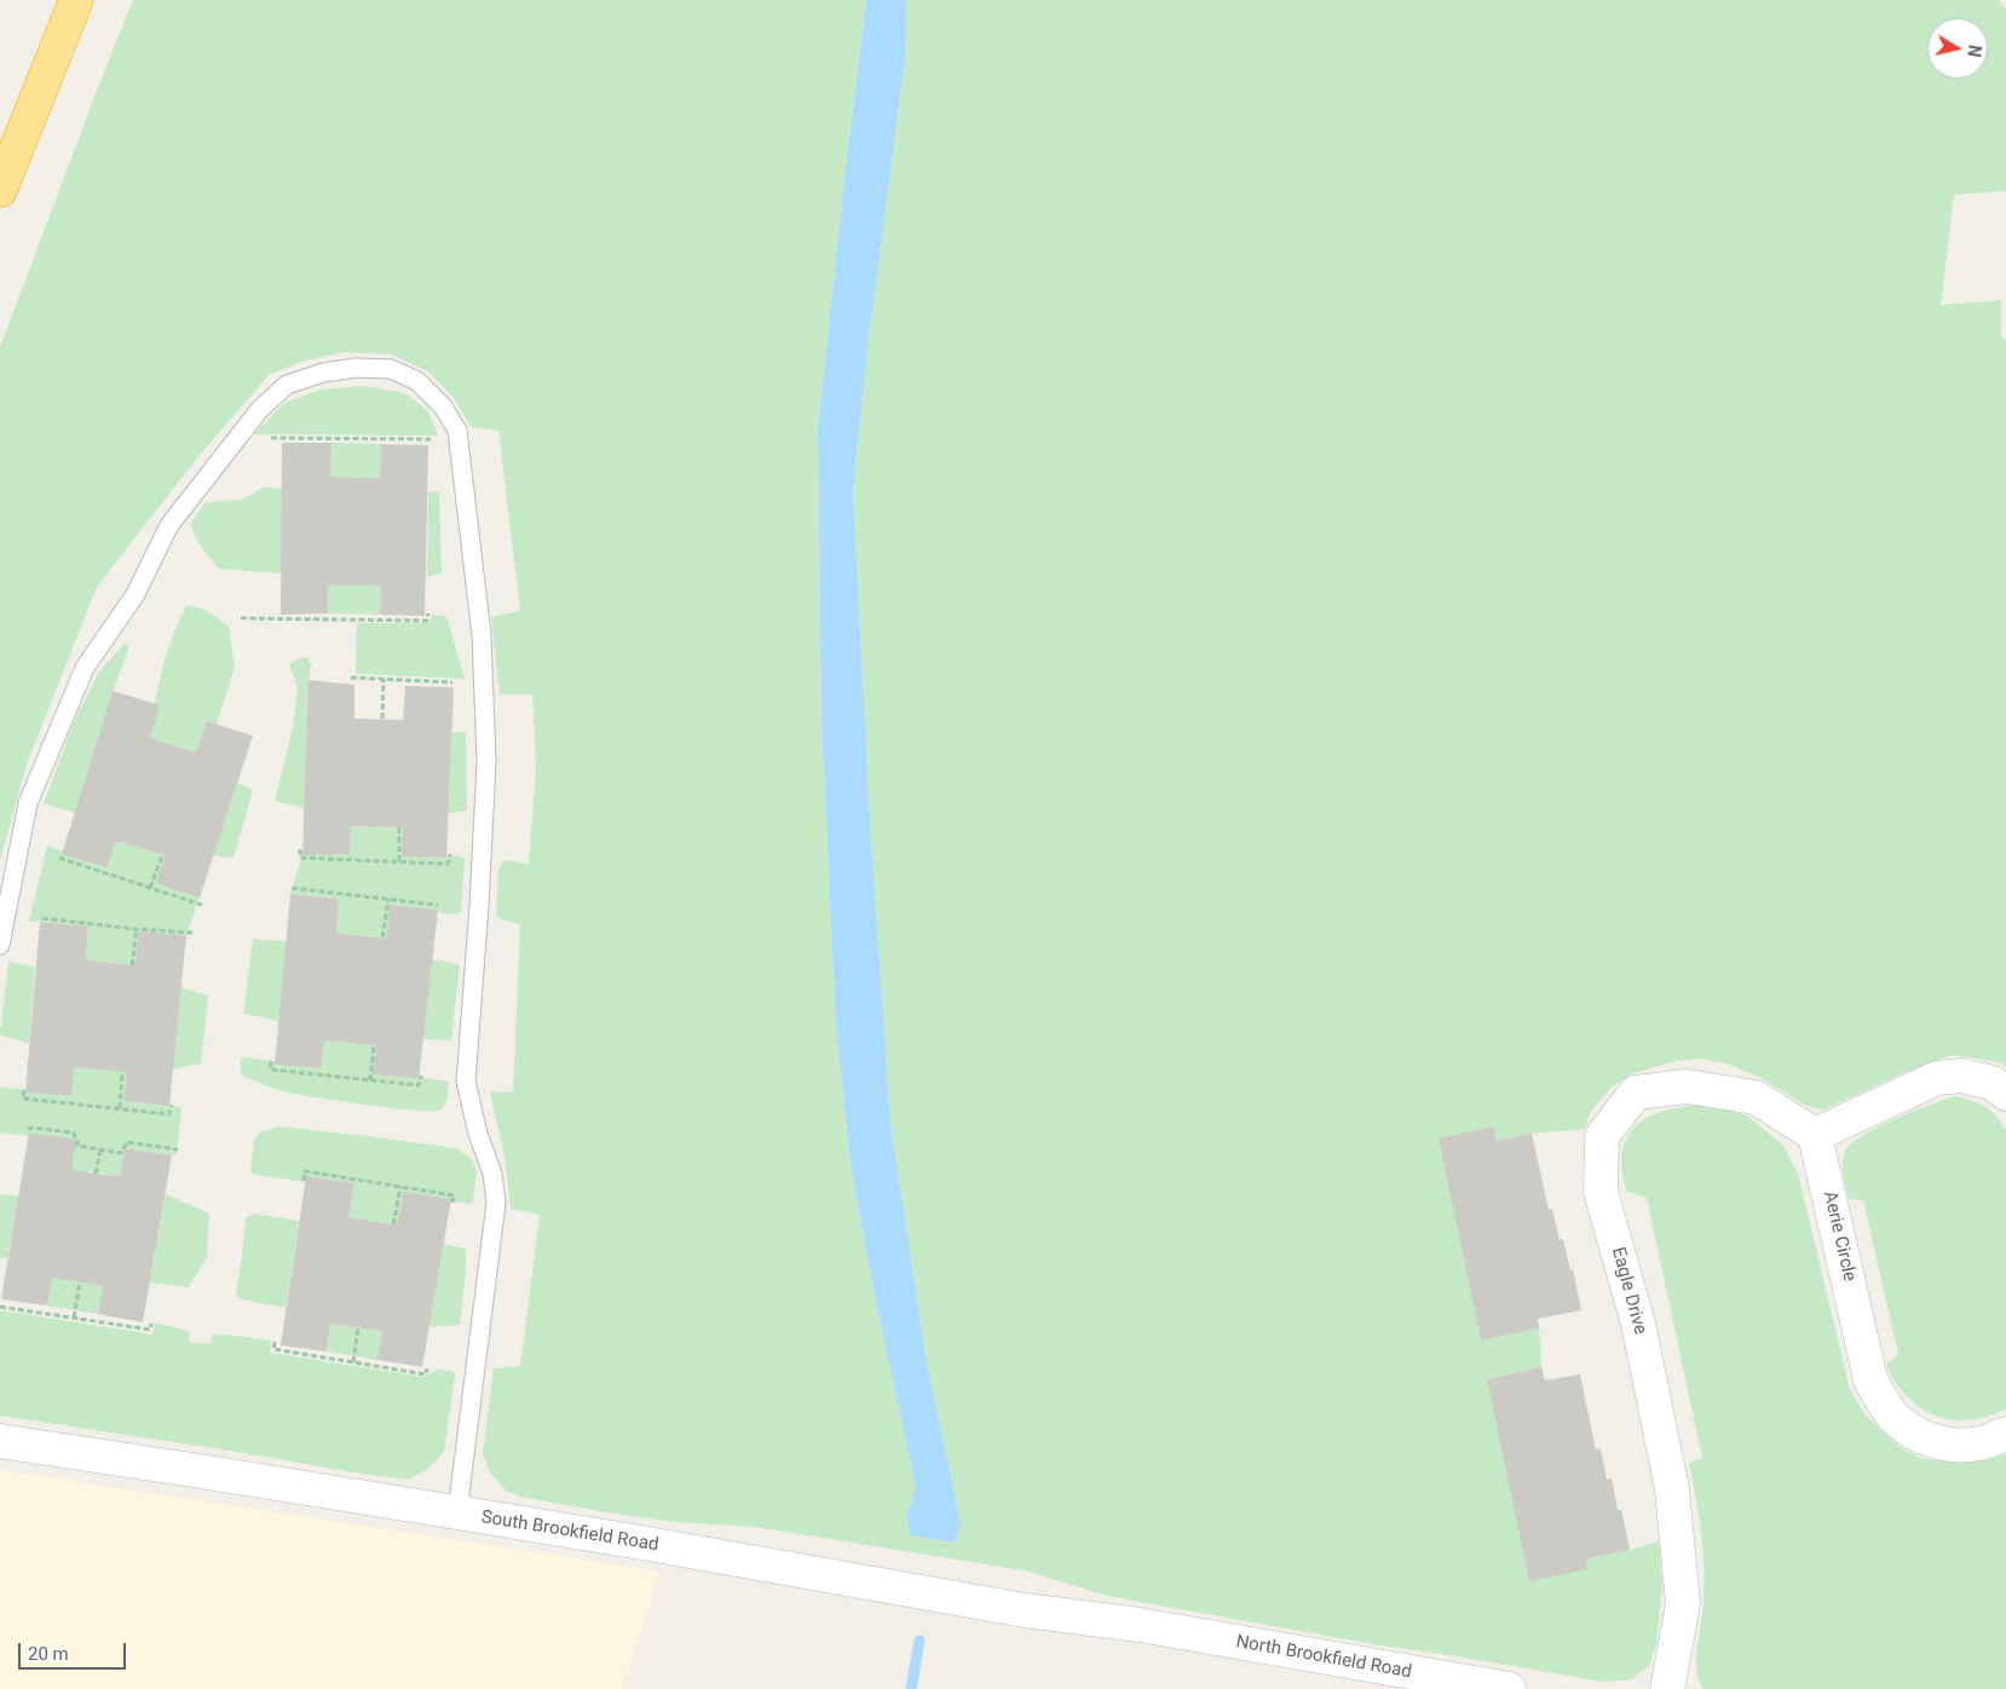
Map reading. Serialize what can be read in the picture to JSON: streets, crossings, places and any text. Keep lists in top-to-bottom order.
{
  "streets": {
    "street": [
      "Aerie Circle",
      "Eagle Drive",
      "South Brookfield Road",
      "North Brookfield Road"
    ]
  },
  "crossings": [
    ["Aerie Circle", "Eagle Drive"],
    ["South Brookfield Road", "North Brookfield Road"]
  ],
  "scale_bar": "20 m",
  "north": "right"
}
